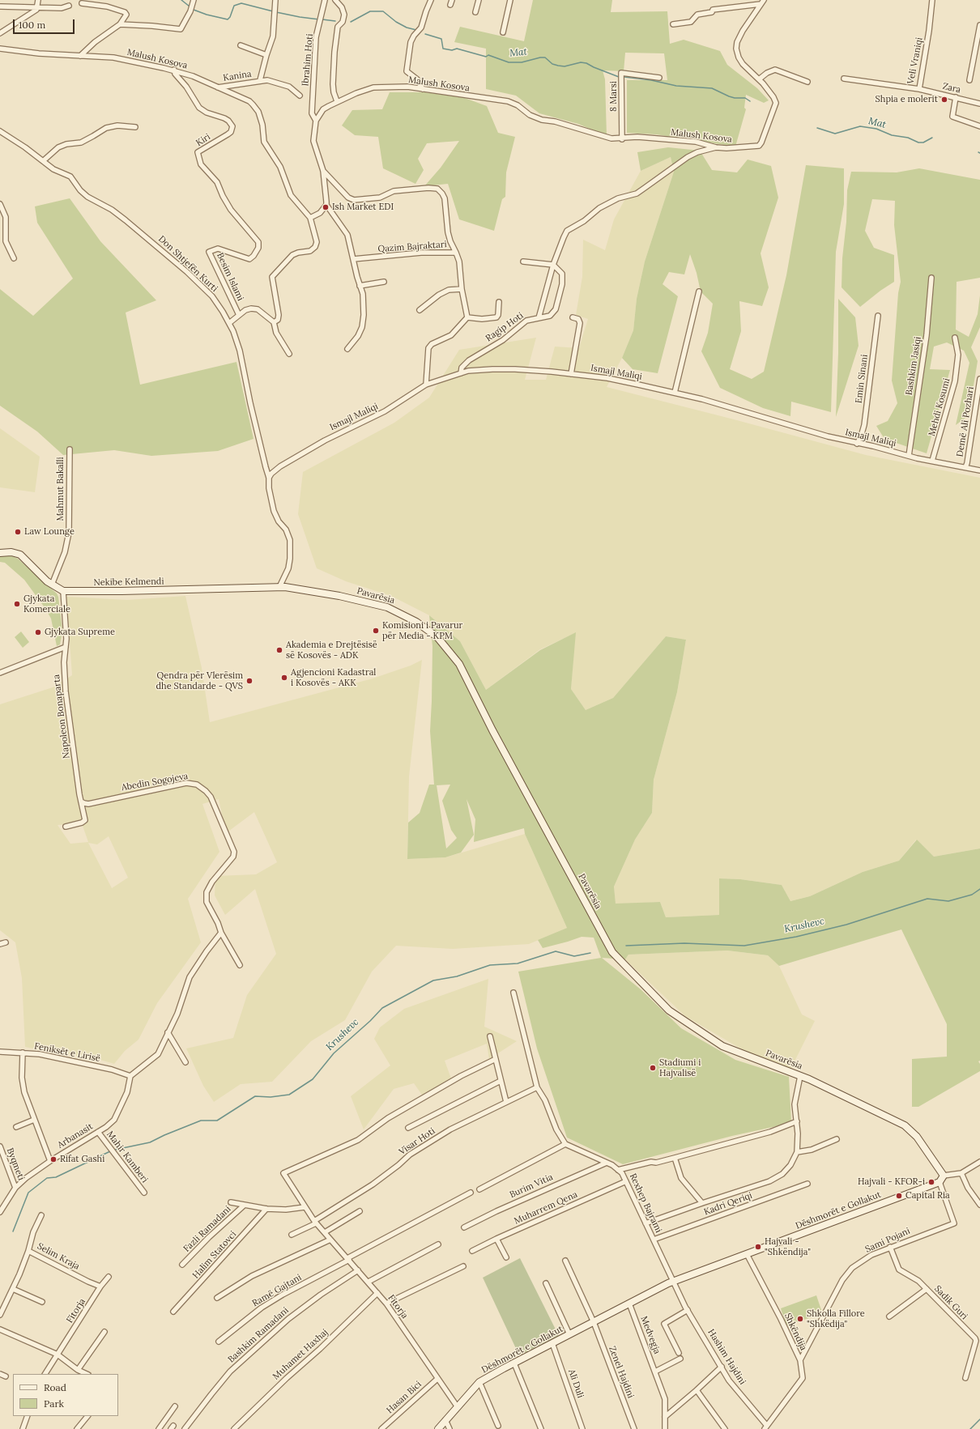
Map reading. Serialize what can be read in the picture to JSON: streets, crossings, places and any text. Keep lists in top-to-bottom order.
{
  "streets": {
    "street": [
      "Malush Kosova",
      "Ibrahim Hoti",
      "Veli Vraniqi",
      "Kanina",
      "Zara",
      "8 Marsi",
      "Kiri",
      "Qazim Bajraktari",
      "Don Shtjefën Kurti",
      "Besim Islami",
      "Ragip Hoti",
      "Bashkim Jasiqi",
      "Ismajl Maliqi",
      "Emin Sinani",
      "Mehdi Kosumi",
      "Demë Ali Pozhari",
      "Mahmut Bakalli",
      "Nekibe Kelmendi",
      "Pavarësia",
      "Napoleon Bonaparta",
      "Abedin Sogojeva",
      "Feniksët e Lirisë",
      "Arbanasit",
      "Visar Hoti",
      "Mahir Kamberi",
      "Byqmeti",
      "Burim Vitia",
      "Rexhep Bajrami",
      "Kadri Qeriqi",
      "Muharrem Qena",
      "Dëshmorët e Gollakut",
      "Fazli Ramadani",
      "Sami Pojani",
      "Halim Statovci",
      "Selim Kraja",
      "Ramë Gajtani",
      "Sadik Guri",
      "Fitorja",
      "Shkëndija",
      "Bashkim Ramadani",
      "Medvegja",
      "Muhamet Haxhaj",
      "Hashim Hajdini",
      "Zenel Hajdini",
      "Ali Duli",
      "Hasan Bici"
    ]
  },
  "crossings": [
    ["Malush Kosova", "Ibrahim Hoti"],
    ["Malush Kosova", "Kanina"],
    ["Malush Kosova", "8 Marsi"],
    ["Malush Kosova", "Kiri"],
    ["Veli Vraniqi", "Zara"],
    ["Kiri", "Besim Islami"],
    ["Don Shtjefën Kurti", "Ismajl Maliqi"],
    ["Don Shtjefën Kurti", "Pavarësia"],
    ["Ragip Hoti", "Ismajl Maliqi"],
    ["Bashkim Jasiqi", "Ismajl Maliqi"],
    ["Ismajl Maliqi", "Emin Sinani"],
    ["Ismajl Maliqi", "Mehdi Kosumi"],
    ["Ismajl Maliqi", "Demë Ali Pozhari"],
    ["Mahmut Bakalli", "Nekibe Kelmendi"],
    ["Nekibe Kelmendi", "Pavarësia"],
    ["Nekibe Kelmendi", "Napoleon Bonaparta"],
    ["Napoleon Bonaparta", "Abedin Sogojeva"],
    ["Feniksët e Lirisë", "Arbanasit"],
    ["Arbanasit", "Mahir Kamberi"],
    ["Arbanasit", "Byqmeti"],
    ["Visar Hoti", "Fitorja"],
    ["Burim Vitia", "Rexhep Bajrami"],
    ["Rexhep Bajrami", "Kadri Qeriqi"],
    ["Rexhep Bajrami", "Muharrem Qena"],
    ["Rexhep Bajrami", "Dëshmorët e Gollakut"],
    ["Rexhep Bajrami", "Hashim Hajdini"],
    ["Dëshmorët e Gollakut", "Sami Pojani"],
    ["Dëshmorët e Gollakut", "Fitorja"],
    ["Dëshmorët e Gollakut", "Shkëndija"],
    ["Dëshmorët e Gollakut", "Medvegja"],
    ["Dëshmorët e Gollakut", "Hashim Hajdini"],
    ["Dëshmorët e Gollakut", "Zenel Hajdini"],
    ["Dëshmorët e Gollakut", "Ali Duli"],
    ["Sami Pojani", "Sadik Guri"],
    ["Sami Pojani", "Shkëndija"],
    ["Selim Kraja", "Fitorja"],
    ["Ramë Gajtani", "Fitorja"],
    ["Fitorja", "Bashkim Ramadani"],
    ["Fitorja", "Muhamet Haxhaj"],
    ["Fitorja", "Hasan Bici"],
    ["Shkëndija", "Hashim Hajdini"]
  ],
  "water": ["Mat", "Krushevc"],
  "places": [
    "Shpia e molerit",
    "Ish Market EDI",
    "Law Lounge",
    "Gjykata Komerciale",
    "Komisioni i Pavarur për Media - KPM",
    "Gjykata Supreme",
    "Akademia e Drejtësisë së Kosovës - ADK",
    "Agjencioni Kadastral i Kosovës - AKK",
    "Qendra për Vlerësim dhe Standarde - QVS",
    "Stadiumi i Hajvalisë",
    "Rifat Gashi",
    "Hajvali - KFOR-i",
    "Capital Ria",
    "Hajvali - \"Shkëndija\"",
    "Shkolla Fillore \"Shkëdija\""
  ],
  "legend": ["Road", "Park"],
  "scale_bar": "100 m"
}
